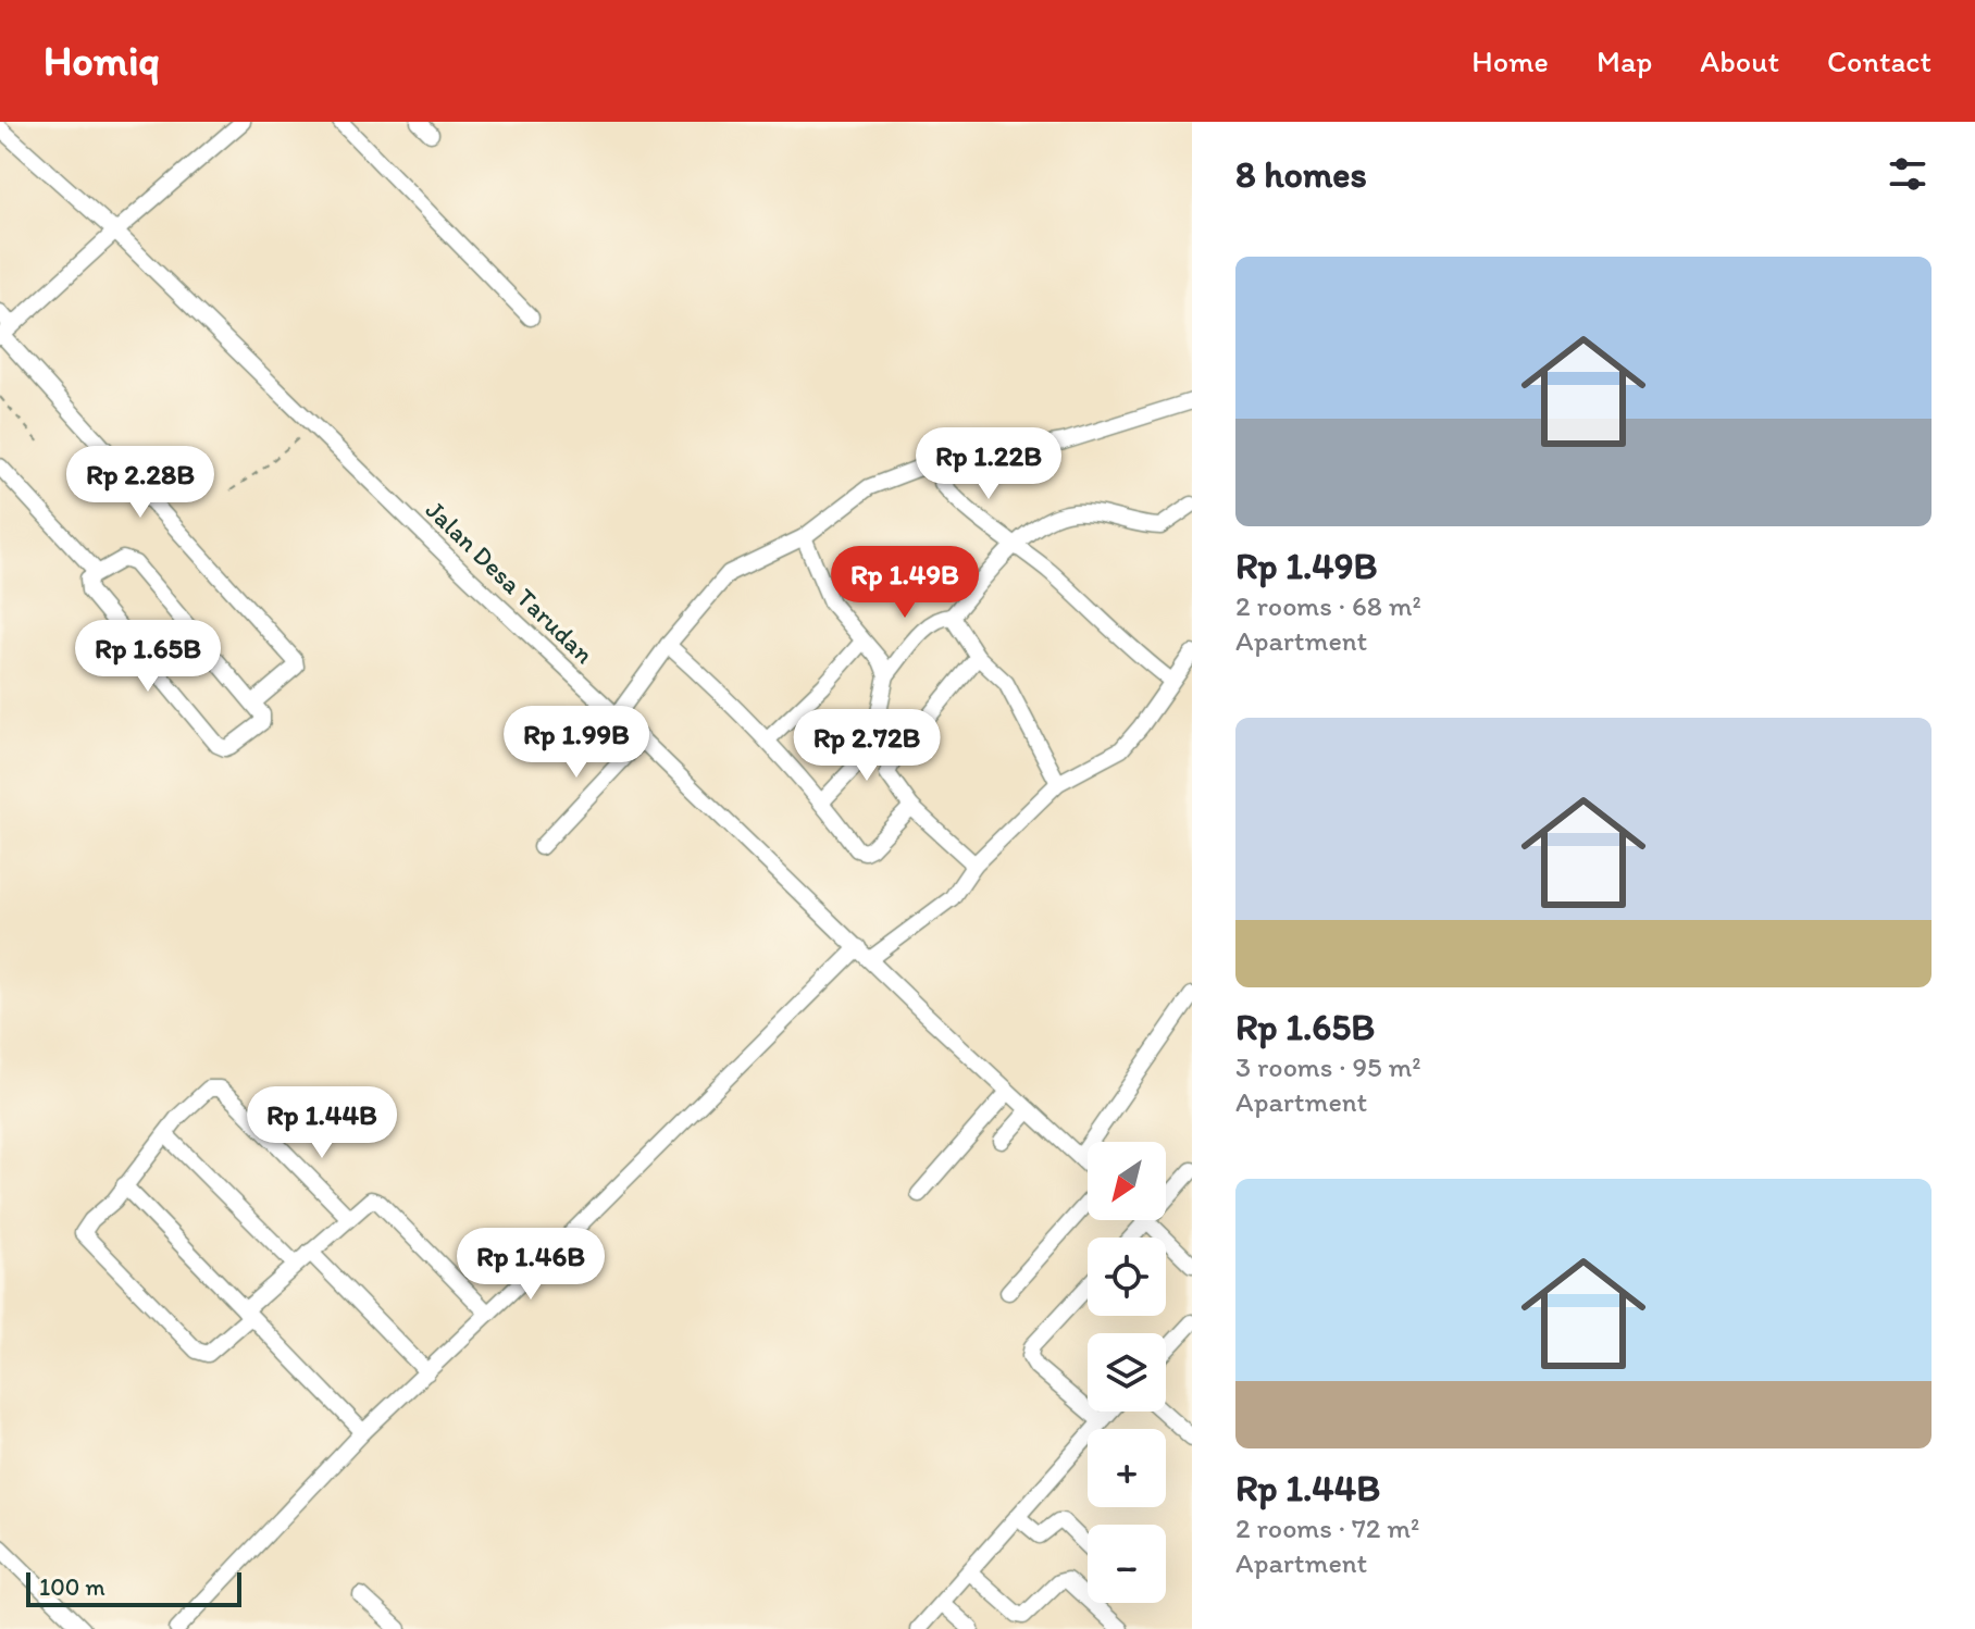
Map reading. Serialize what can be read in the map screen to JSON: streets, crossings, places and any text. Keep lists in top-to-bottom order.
{
  "streets": {
    "street": ["Jalan Desa Tarudan"]
  },
  "scale_bar": "100 m",
  "north": "bottom left",
  "page": {
    "header": "Homiq",
    "nav": [
      "Home",
      "Map",
      "About",
      "Contact"
    ],
    "heading": "8 homes",
    "list": [
      {
        "name": "Rp 1.49B",
        "note": "2 rooms · 68 m² · Apartment"
      },
      {
        "name": "Rp 1.65B",
        "note": "3 rooms · 95 m² · Apartment"
      },
      {
        "name": "Rp 1.44B",
        "note": "2 rooms · 72 m² · Apartment"
      }
    ],
    "price": [
      "Rp 1.22B",
      "Rp 2.28B",
      "Rp 1.49B",
      "Rp 1.65B",
      "Rp 1.99B",
      "Rp 2.72B",
      "Rp 1.44B",
      "Rp 1.46B"
    ],
    "map_buttons": ["+", "−"],
    "scale": "100 m"
  }
}
